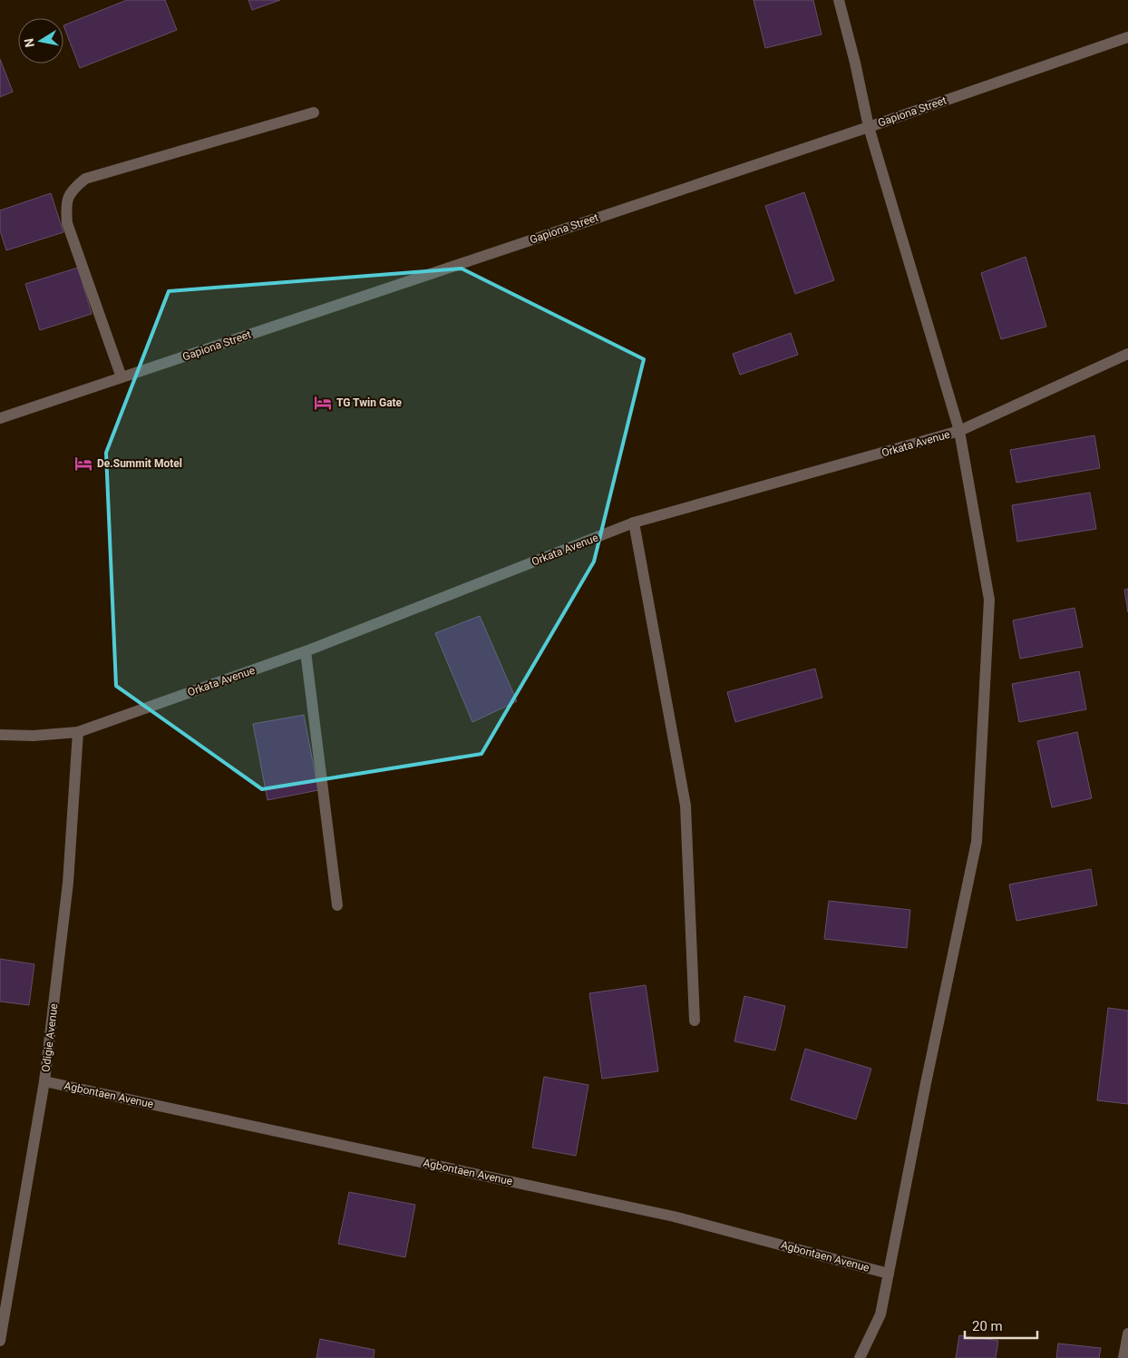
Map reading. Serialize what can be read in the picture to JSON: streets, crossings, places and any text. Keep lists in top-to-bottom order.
{
  "streets": {
    "street": [
      "Gapiona Street",
      "Orkata Avenue",
      "Odigie Avenue",
      "Agbontaen Avenue"
    ]
  },
  "crossings": [
    ["Orkata Avenue", "Odigie Avenue"],
    ["Odigie Avenue", "Agbontaen Avenue"]
  ],
  "places": {
    "hotel": ["TG Twin Gate", "De.Summit Motel"]
  },
  "scale_bar": "20 m",
  "north": "left"
}
